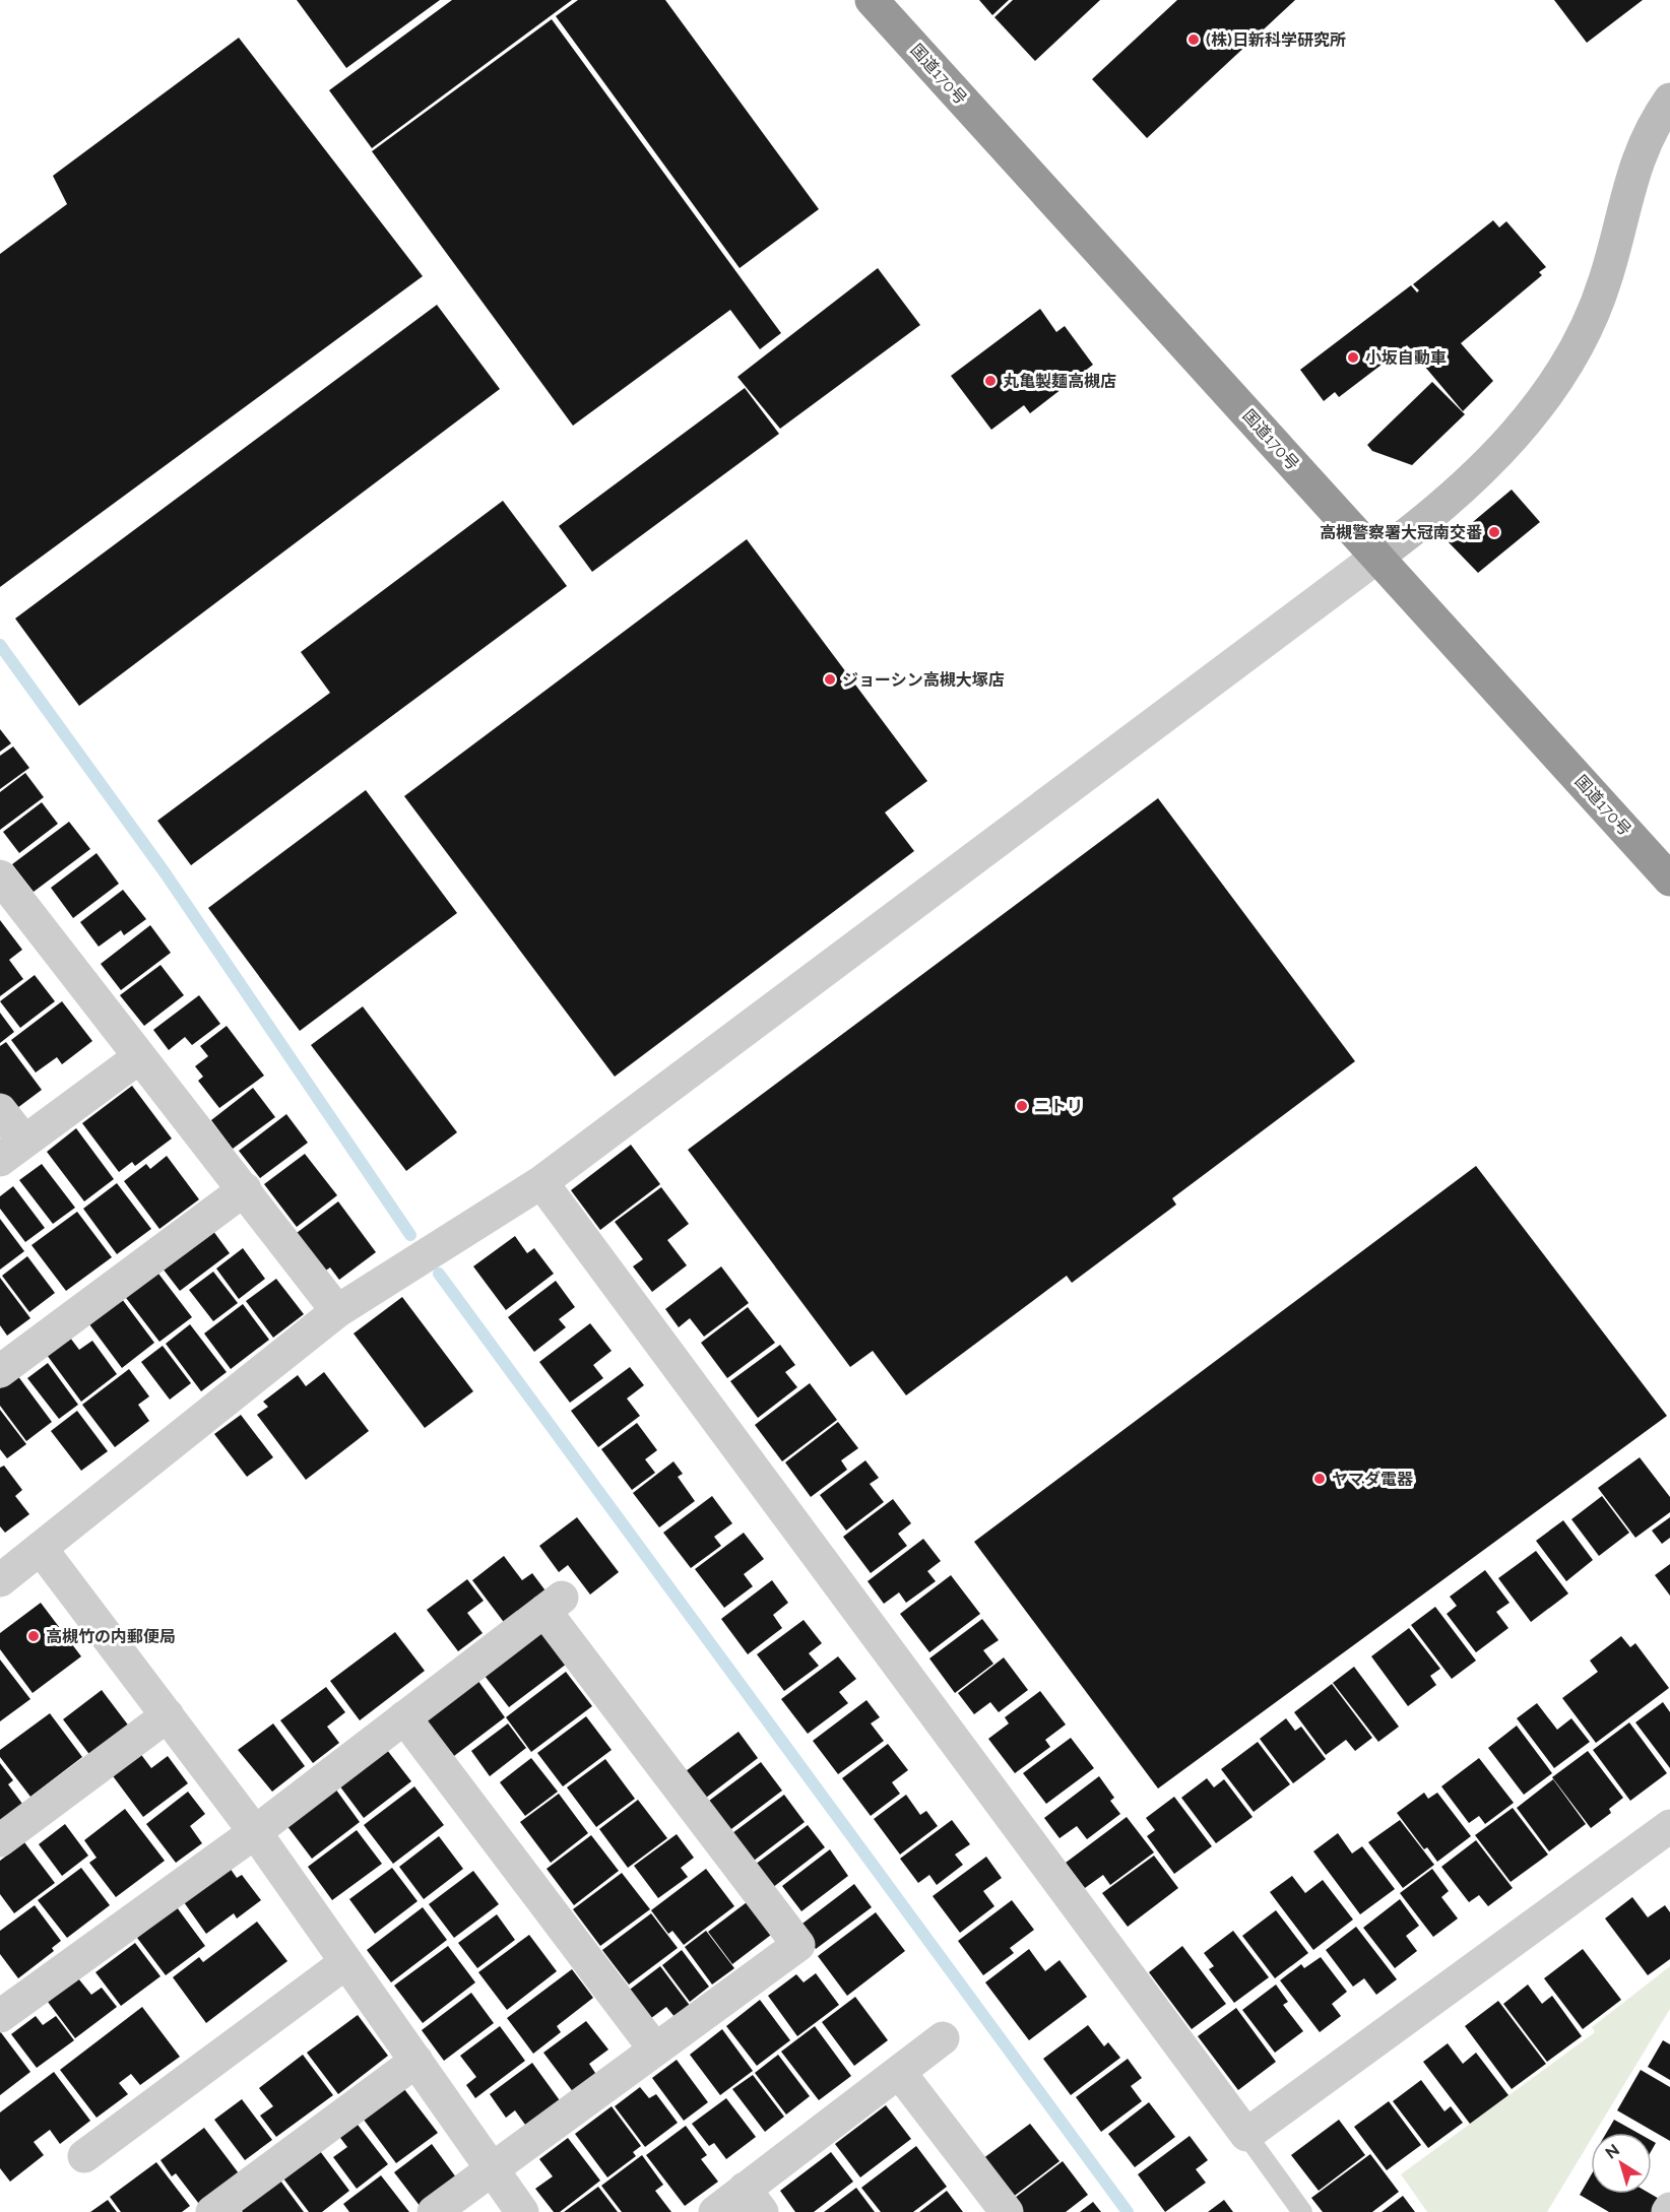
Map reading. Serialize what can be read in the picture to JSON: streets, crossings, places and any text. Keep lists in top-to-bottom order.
{
  "streets": {
    "highway": ["国道170号"]
  },
  "places": [
    "(株)日新科学研究所",
    "小坂自動車",
    "丸亀製麺高槻店",
    "高槻警察署大冠南交番",
    "ジョーシン高槻大塚店",
    "ニトリ",
    "ヤマダ電器",
    "高槻竹の内郵便局"
  ],
  "north": "top left"
}
